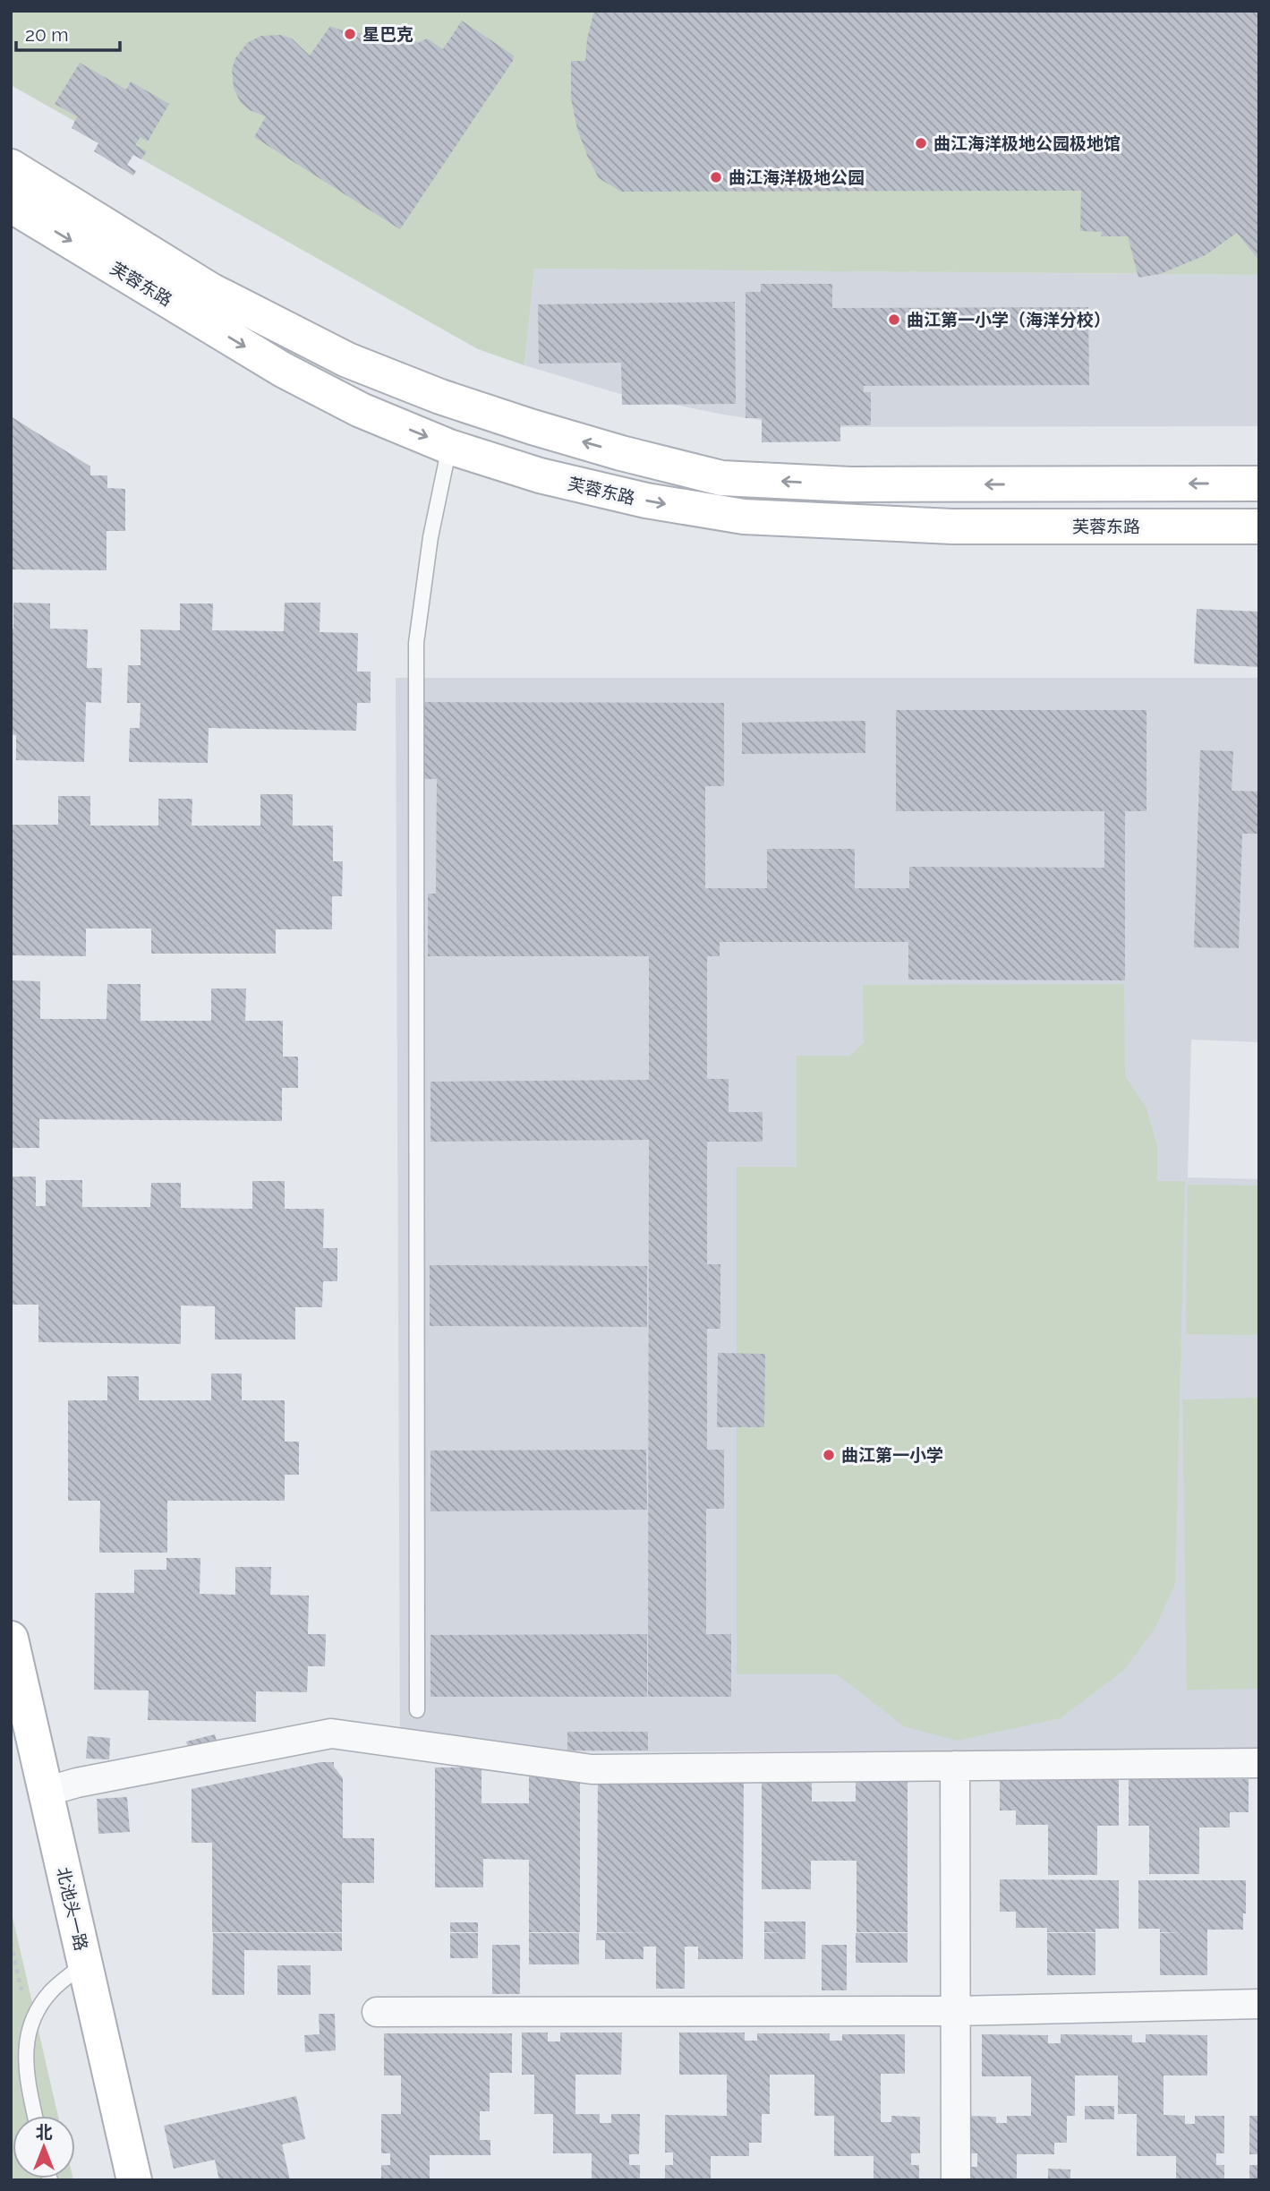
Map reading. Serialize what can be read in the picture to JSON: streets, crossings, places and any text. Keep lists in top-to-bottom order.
{
  "streets": {
    "main road": ["芙蓉东路", "北池头一路"]
  },
  "places": [
    "星巴克",
    "曲江海洋极地公园极地馆",
    "曲江海洋极地公园",
    "曲江第一小学（海洋分校）",
    "曲江第一小学"
  ],
  "scale_bar": "20 m",
  "north": "top"
}
